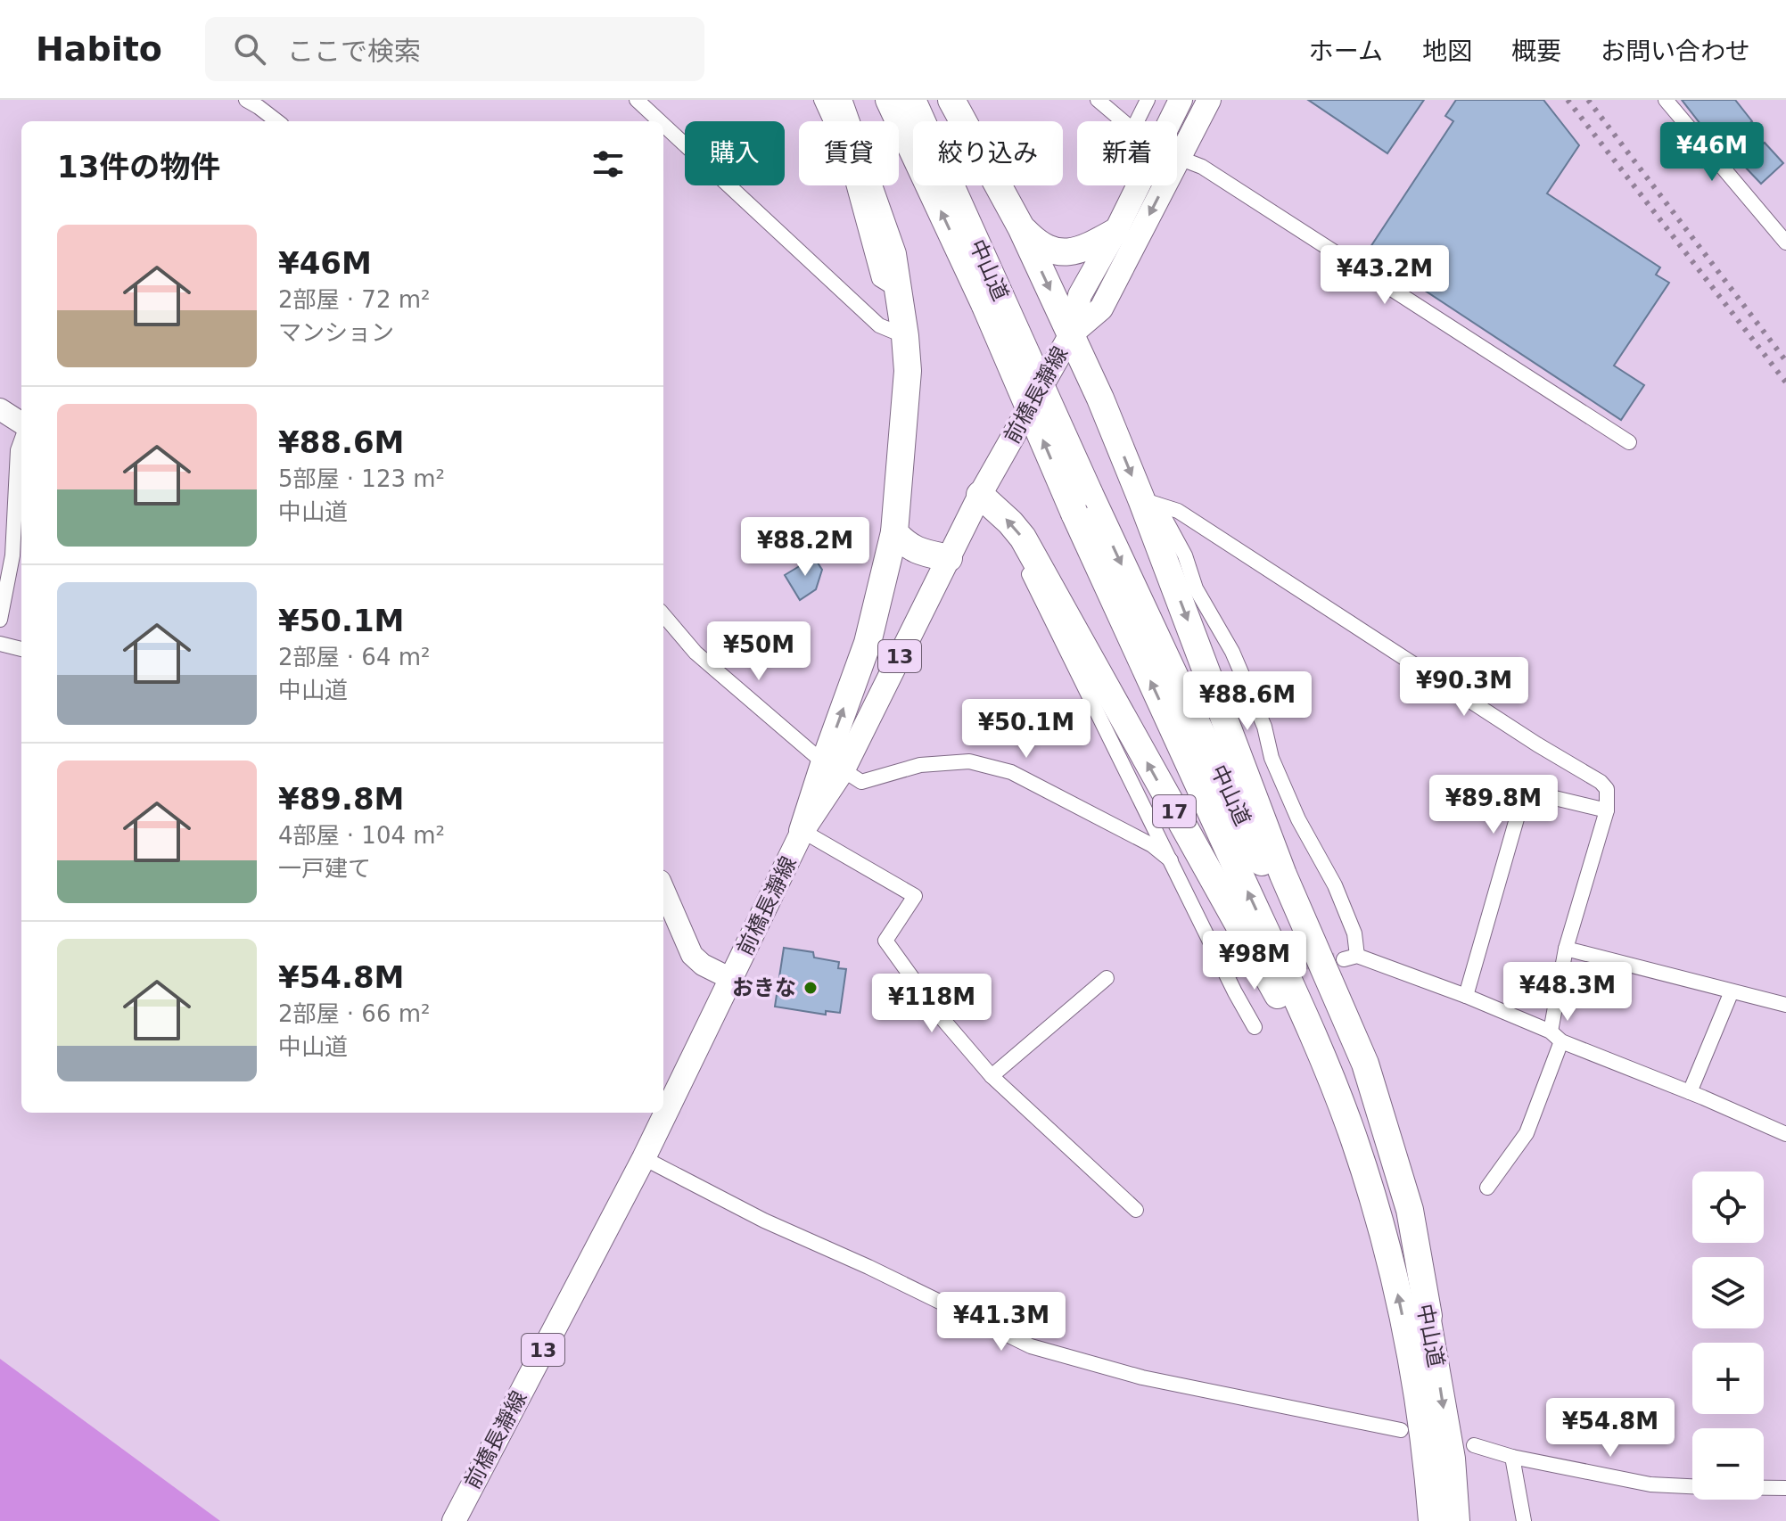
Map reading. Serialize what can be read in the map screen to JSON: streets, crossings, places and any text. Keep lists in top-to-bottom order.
{
  "streets": {
    "highway": ["中山道", "17"],
    "main road": ["前橋長瀞線", "13"]
  },
  "crossings": [
    ["中山道", "17"],
    ["前橋長瀞線", "17"]
  ],
  "places": ["おきな"],
  "page": {
    "header": "Habito",
    "search": "ここで検索",
    "nav": [
      "ホーム",
      "地図",
      "概要",
      "お問い合わせ"
    ],
    "chip": [
      "購入",
      "賃貸",
      "絞り込み",
      "新着"
    ],
    "heading": "13件の物件",
    "price": [
      "¥46M",
      "¥43.2M",
      "¥88.2M",
      "¥50M",
      "¥90.3M",
      "¥88.6M",
      "¥50.1M",
      "¥89.8M",
      "¥98M",
      "¥48.3M",
      "¥118M",
      "¥41.3M",
      "¥54.8M"
    ],
    "list": [
      {
        "name": "¥46M",
        "note": "2部屋 · 72 m² · マンション"
      },
      {
        "name": "¥88.6M",
        "note": "5部屋 · 123 m² · 中山道"
      },
      {
        "name": "¥50.1M",
        "note": "2部屋 · 64 m² · 中山道"
      },
      {
        "name": "¥89.8M",
        "note": "4部屋 · 104 m² · 一戸建て"
      },
      {
        "name": "¥54.8M",
        "note": "2部屋 · 66 m² · 中山道"
      }
    ],
    "map_buttons": ["+", "−"]
  }
}
